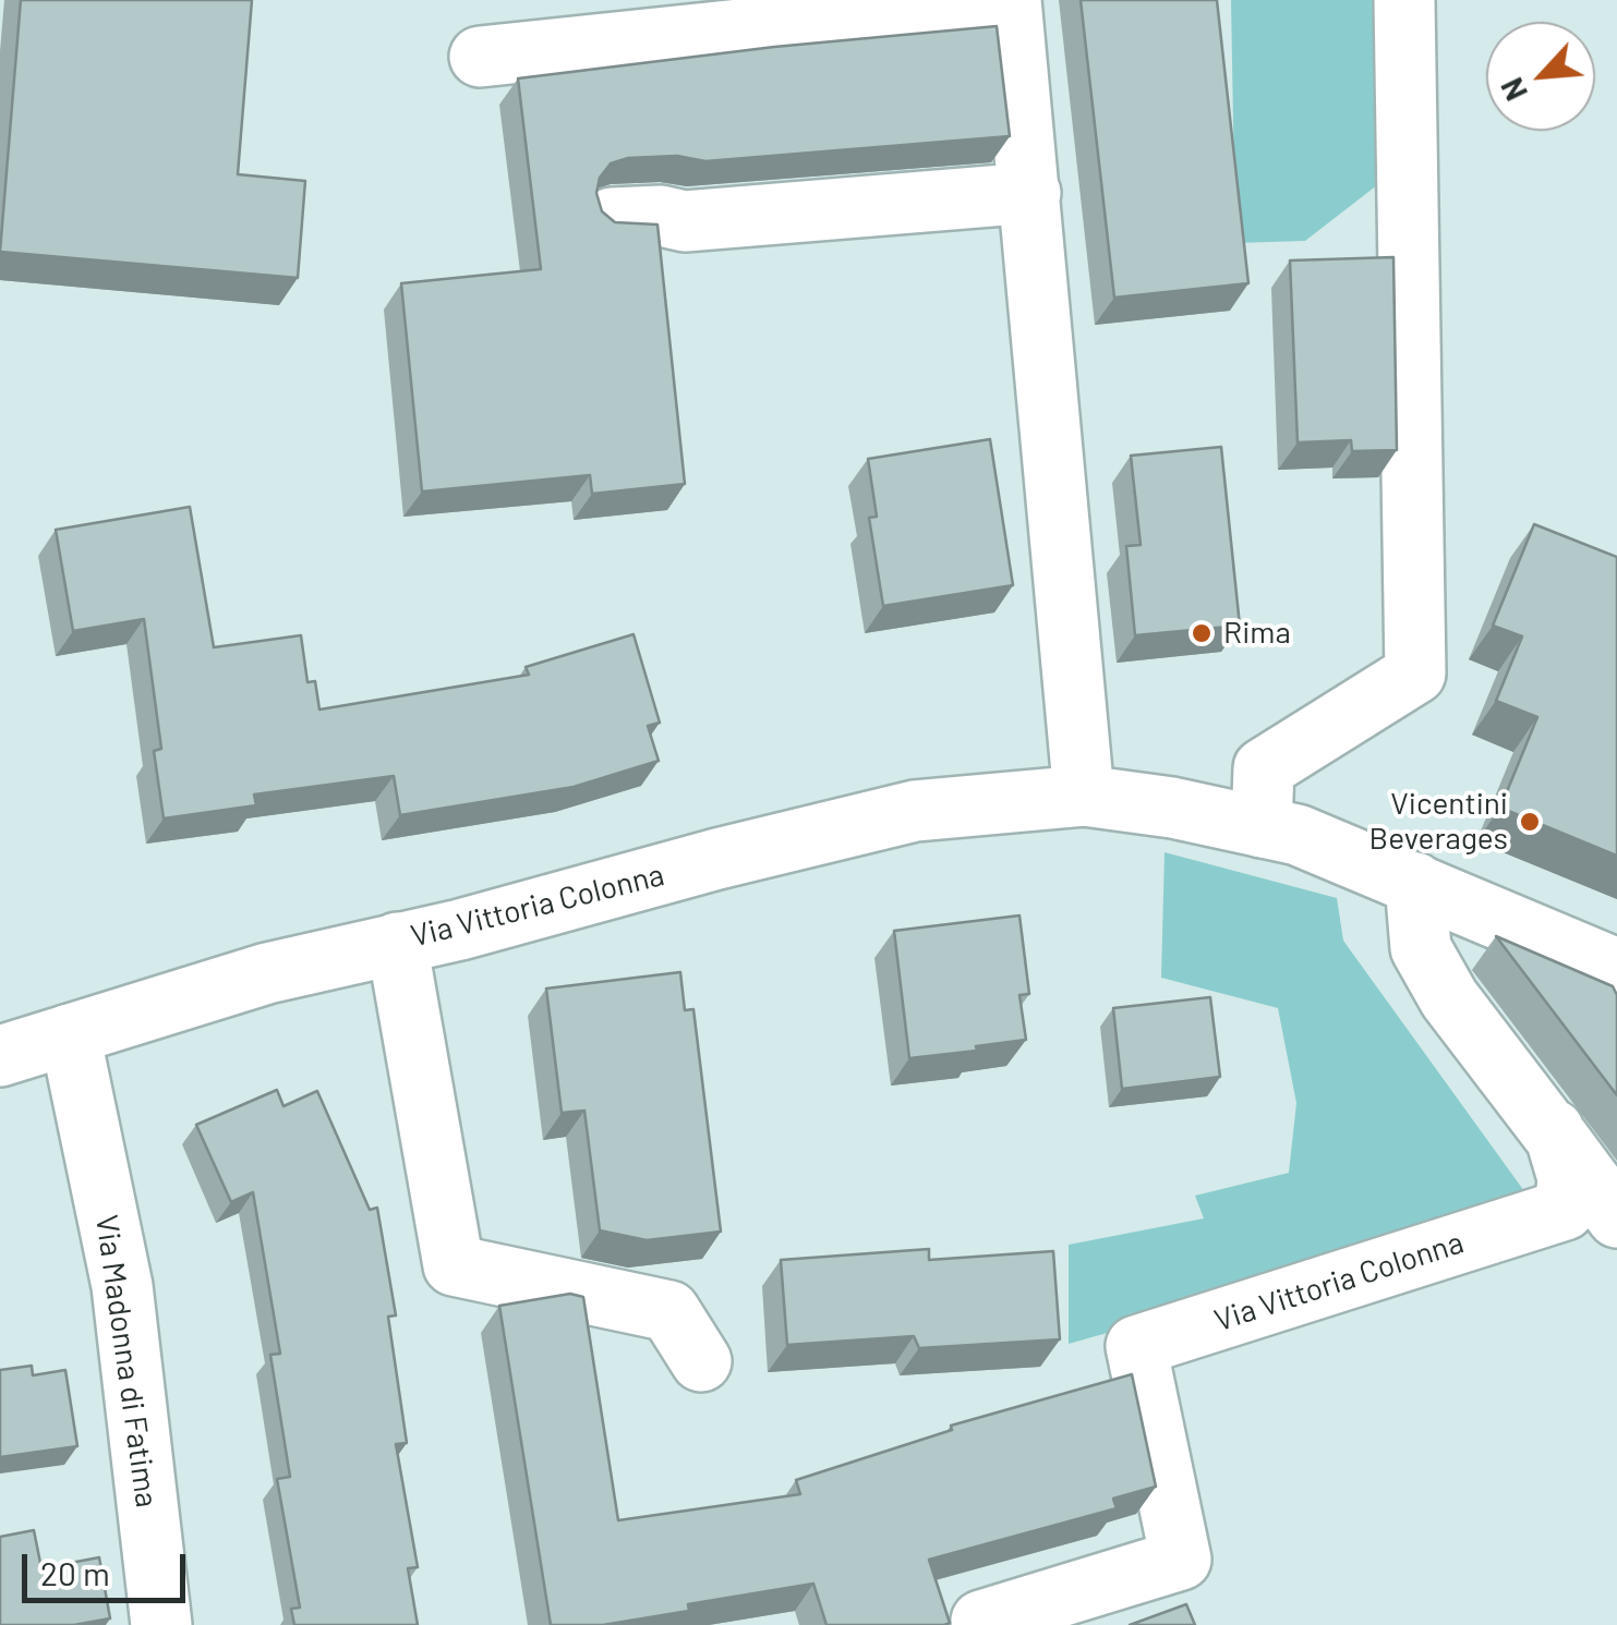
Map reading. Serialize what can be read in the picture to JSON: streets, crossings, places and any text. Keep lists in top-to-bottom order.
{
  "streets": {
    "street": ["Via Vittoria Colonna", "Via Madonna di Fatima"]
  },
  "crossings": [
    ["Via Vittoria Colonna", "Via Madonna di Fatima"]
  ],
  "places": ["Rima", "Vicentini Beverages"],
  "scale_bar": "20 m",
  "north": "bottom left"
}
